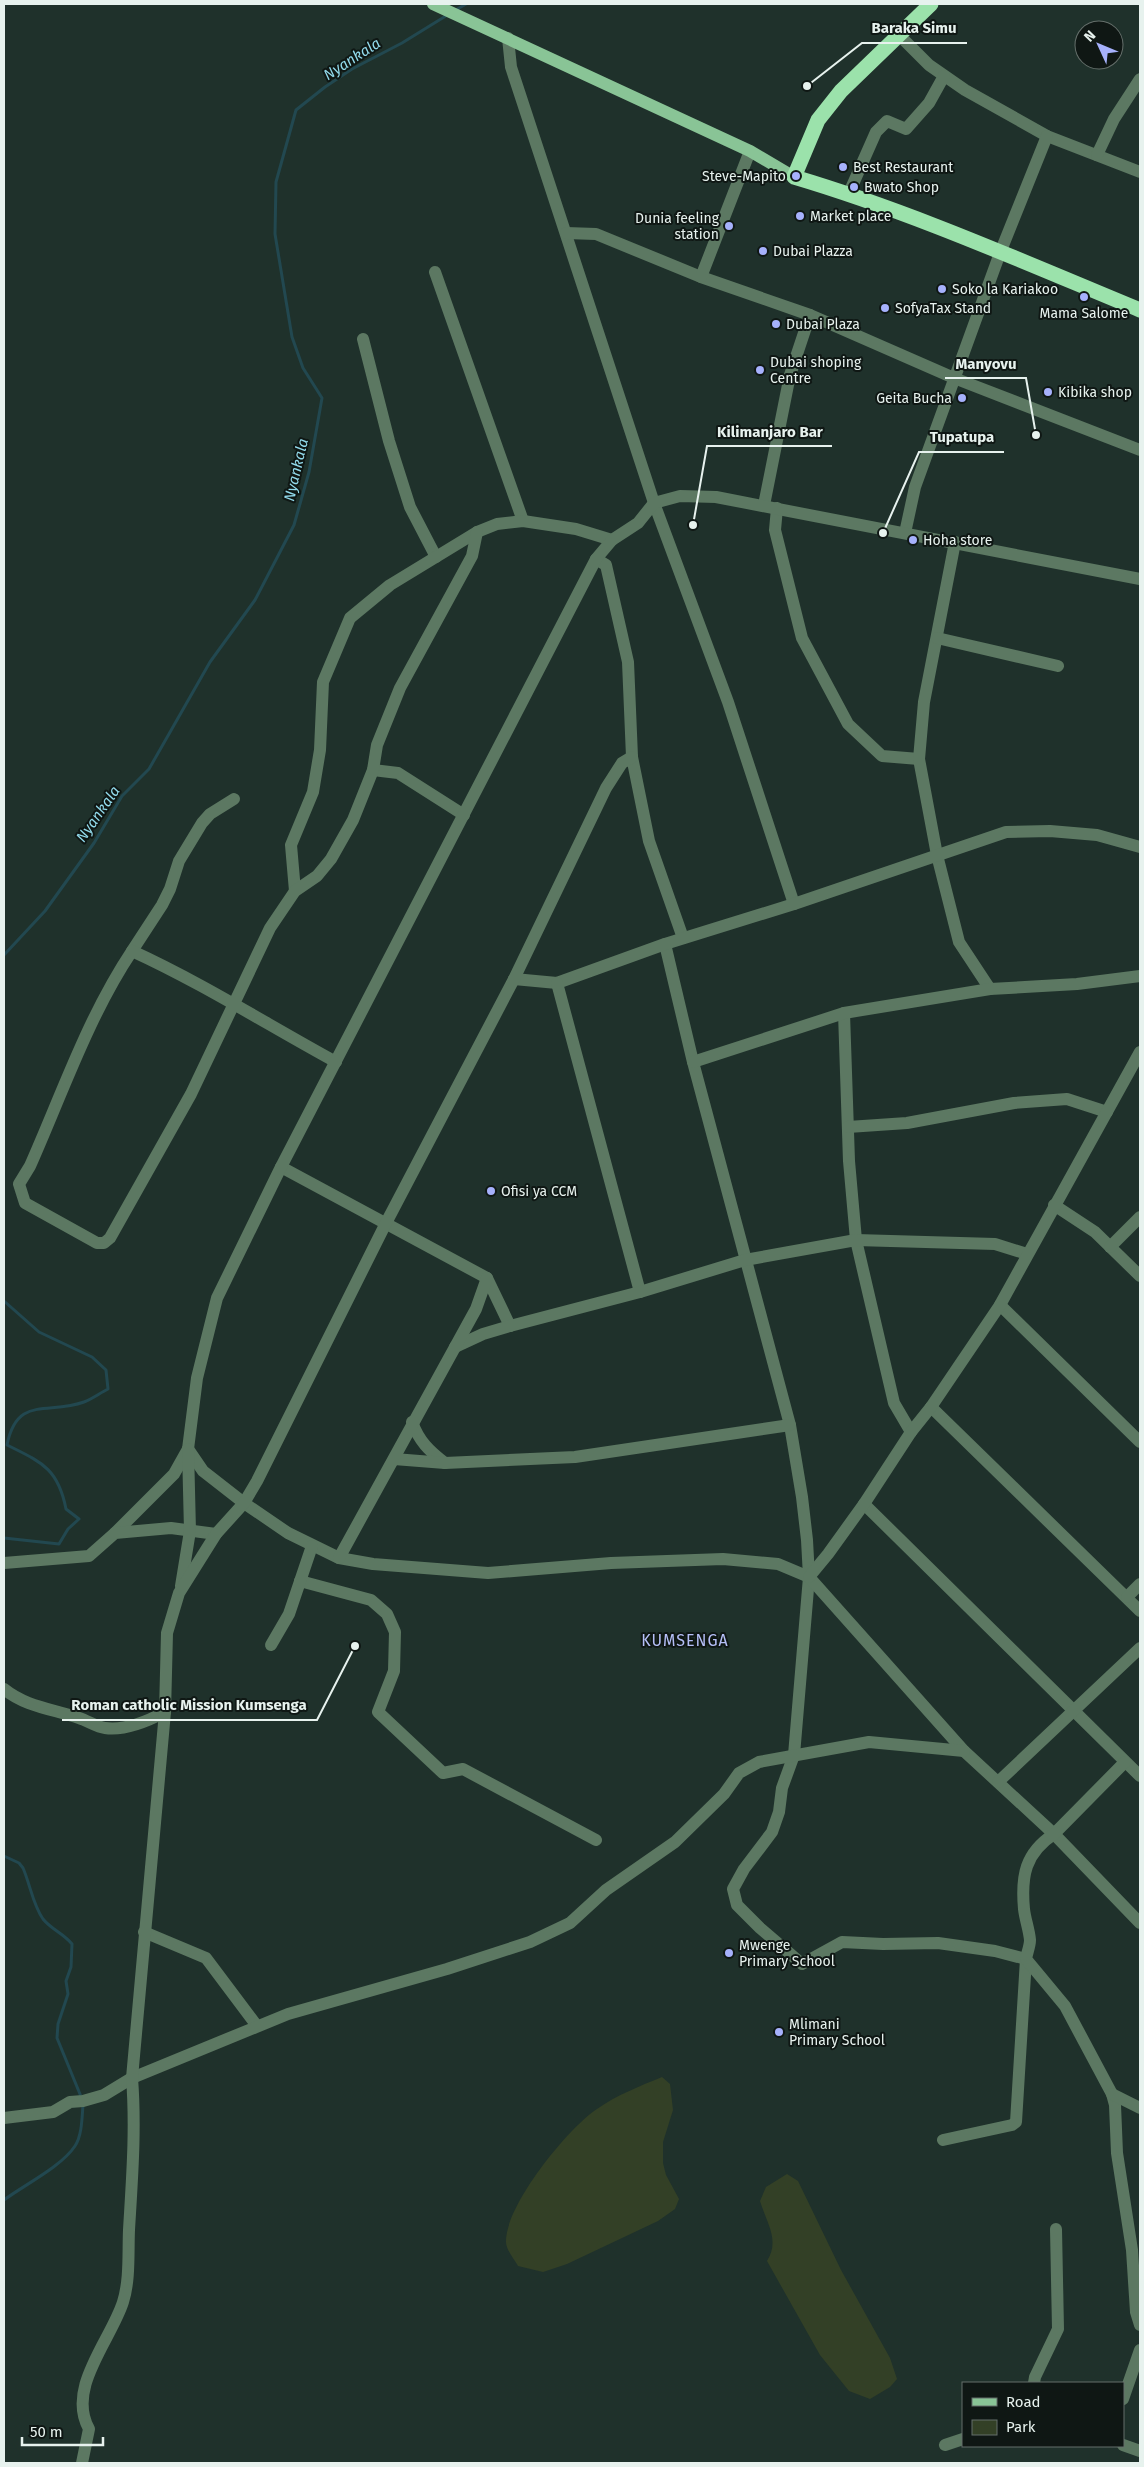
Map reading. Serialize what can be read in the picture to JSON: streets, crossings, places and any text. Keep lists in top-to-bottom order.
{
  "districts": ["KUMSENGA"],
  "water": ["Nyankala"],
  "places": [
    "Baraka Simu",
    "Best Restaurant",
    "Steve-Mapito",
    "Bwato Shop",
    "Market place",
    "Dunia feeling station",
    "Dubai Plazza",
    "Soko la Kariakoo",
    "Mama Salome",
    "SofyaTax Stand",
    "Dubai Plaza",
    "Dubai shoping Centre",
    "Kibika shop",
    "Geita Bucha",
    "Manyovu",
    "Kilimanjaro Bar",
    "Tupatupa",
    "Hoha store",
    "Ofisi ya CCM",
    "Roman catholic Mission Kumsenga",
    "Mwenge Primary School",
    "Mlimani Primary School"
  ],
  "legend": ["Road", "Park"],
  "scale_bar": "50 m",
  "north": "top left"
}
